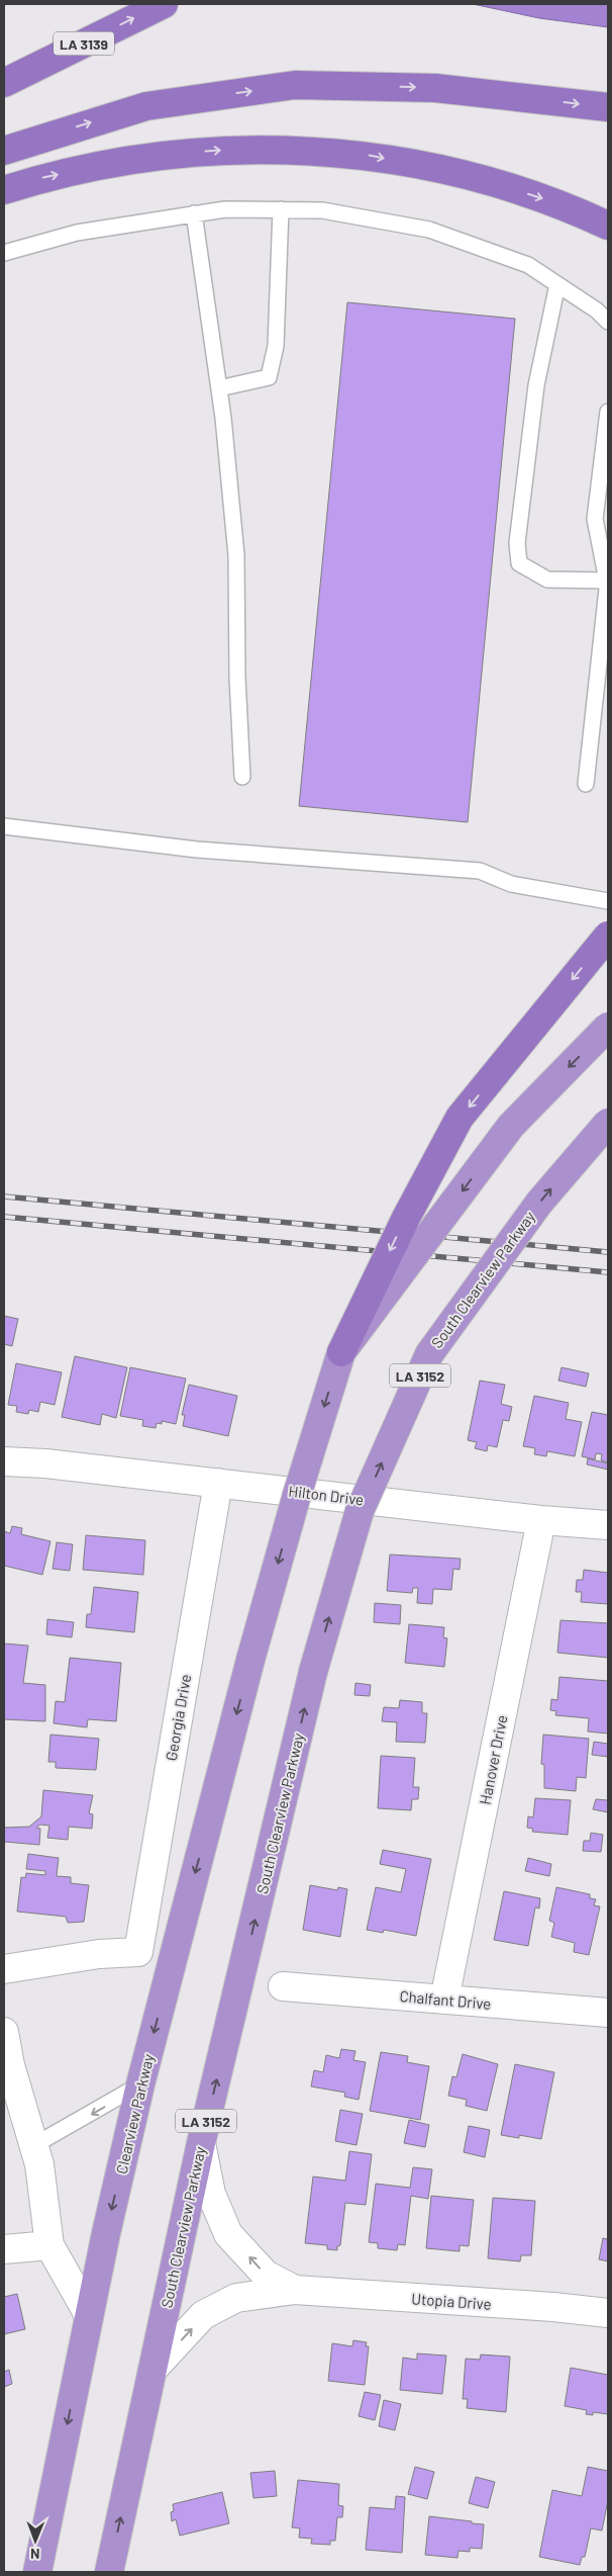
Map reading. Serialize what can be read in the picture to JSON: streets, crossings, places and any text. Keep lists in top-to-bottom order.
{
  "streets": {
    "highway": [
      "LA 3139",
      "South Clearview Parkway",
      "LA 3152",
      "Clearview Parkway"
    ],
    "street": [
      "Hilton Drive",
      "Georgia Drive",
      "Hanover Drive",
      "Chalfant Drive",
      "Utopia Drive"
    ]
  },
  "crossings": [
    ["South Clearview Parkway", "Utopia Drive"],
    ["Hilton Drive", "Georgia Drive"],
    ["Hilton Drive", "Hanover Drive"],
    ["Hanover Drive", "Chalfant Drive"]
  ],
  "one_way": ["Clearview Parkway"],
  "north": "bottom"
}
